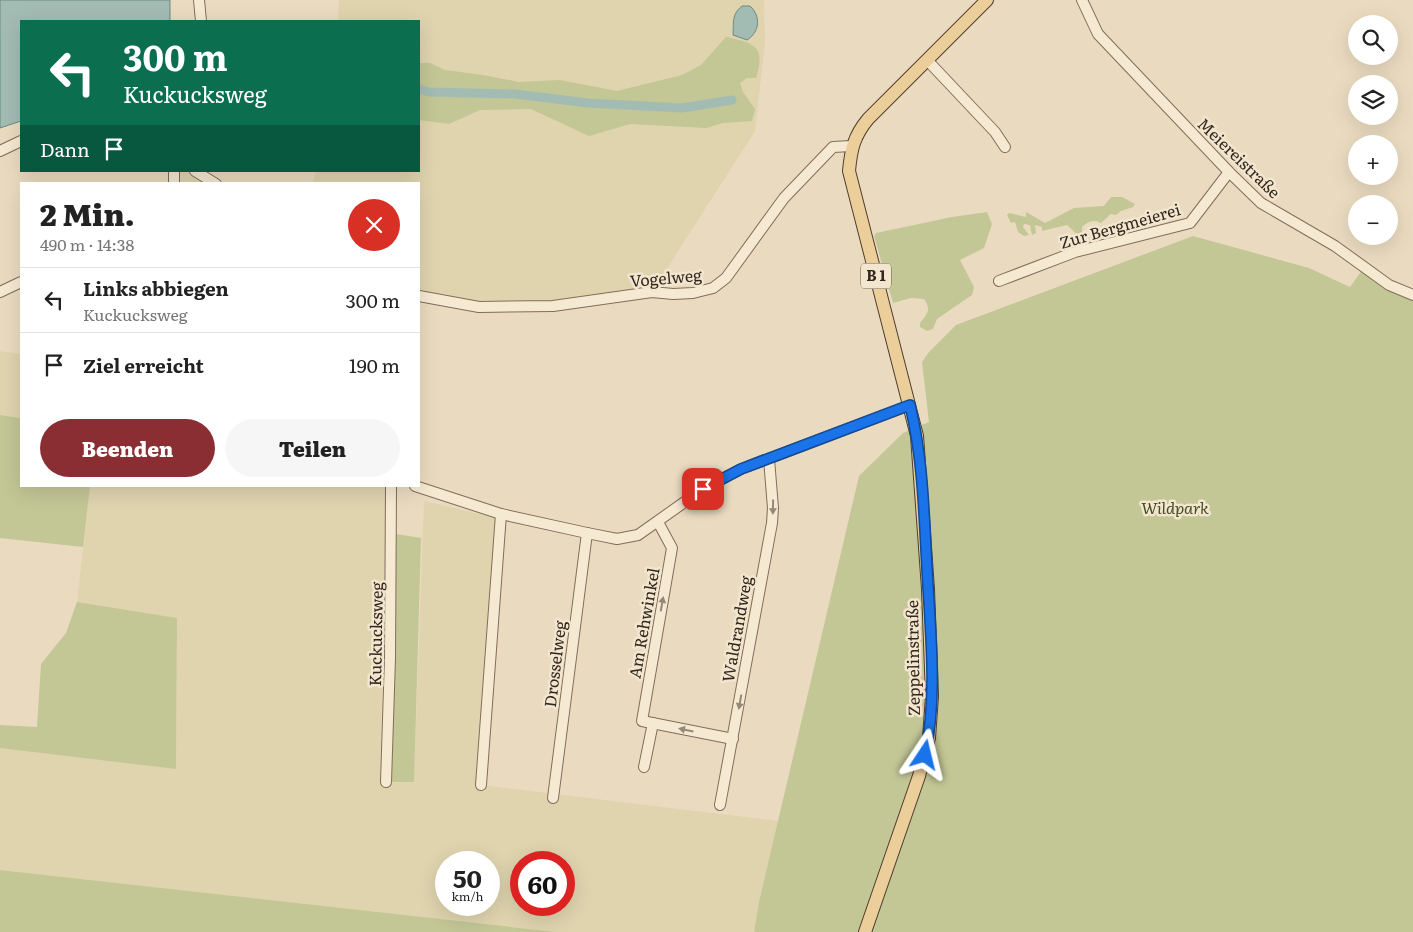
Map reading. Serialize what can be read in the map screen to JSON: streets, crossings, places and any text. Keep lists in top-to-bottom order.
{
  "streets": {
    "main road": ["B 1", "Zeppelinstraße"],
    "street": [
      "Meiereistraße",
      "Zur Bergmeierei",
      "Vogelweg",
      "Am Rehwinkel",
      "Waldrandweg",
      "Kuckucksweg",
      "Drosselweg"
    ]
  },
  "crossings": [
    ["Meiereistraße", "Zur Bergmeierei"],
    ["B 1", "Vogelweg"],
    ["B 1", "Zeppelinstraße"]
  ],
  "one_way": ["Am Rehwinkel", "Waldrandweg"],
  "parks": ["Wildpark"],
  "page": {
    "map_buttons": ["+", "−"],
    "turn": ["300 m", "Kuckucksweg"],
    "then": "Dann",
    "heading": ["2 Min.", "490 m · 14:38"],
    "list": [
      {
        "name": "Links abbiegen",
        "note": "Kuckucksweg",
        "value": "300 m"
      },
      {
        "name": "Ziel erreicht",
        "value": "190 m"
      }
    ],
    "buttons": ["Beenden", "Teilen"],
    "speed": "50 km/h",
    "limit": "60"
  }
}
